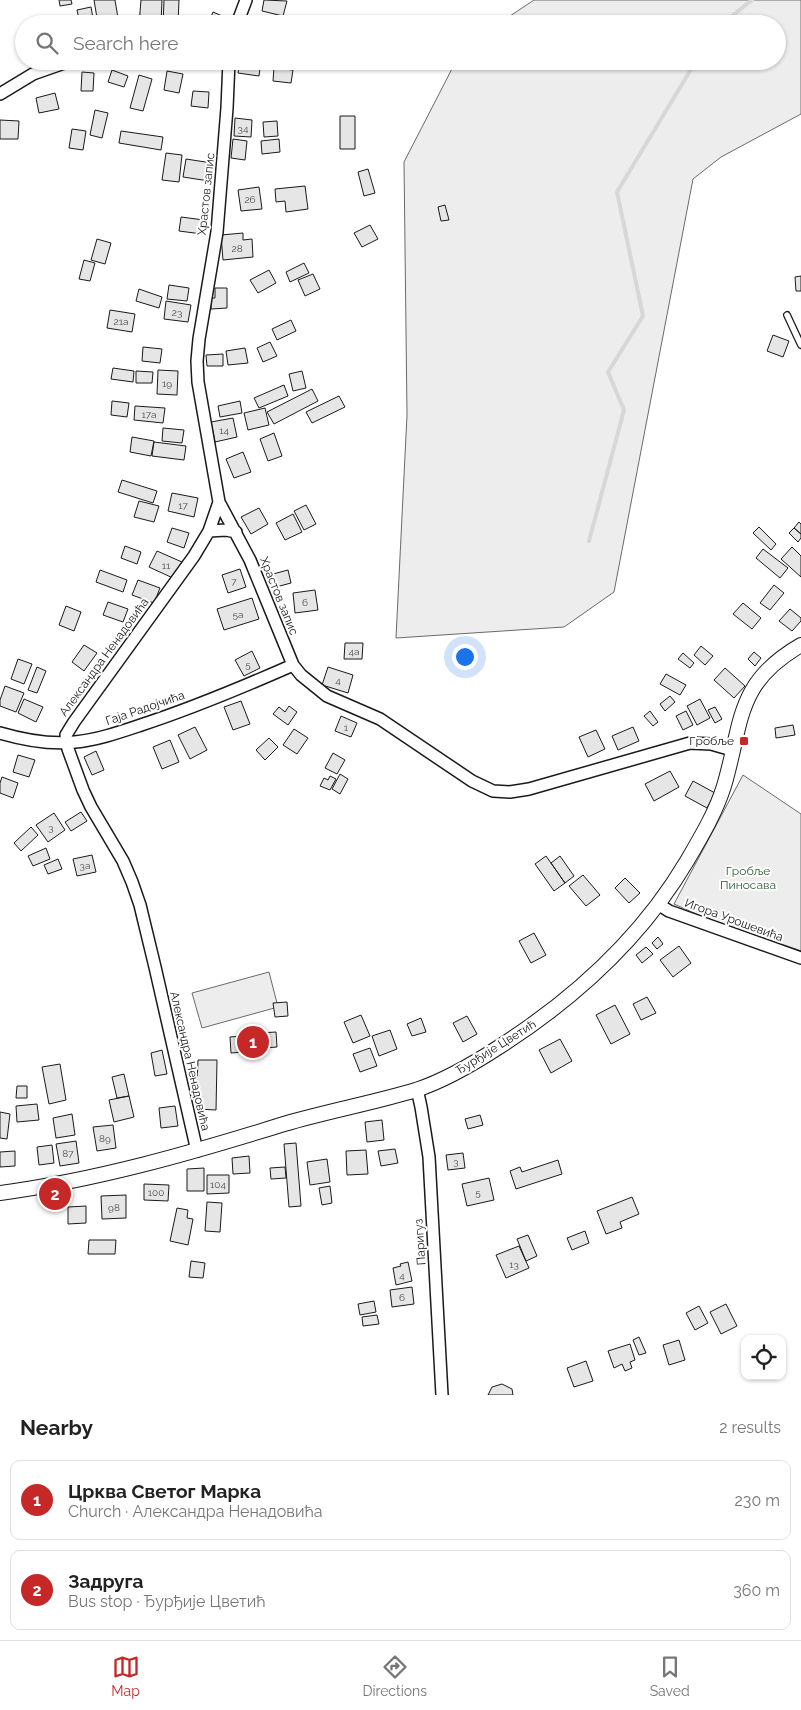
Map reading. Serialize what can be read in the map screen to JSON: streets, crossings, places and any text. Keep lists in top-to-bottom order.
{
  "streets": {
    "street": [
      "Храстов запис",
      "Александра Ненадовића",
      "Гаја Радојчића",
      "Игора Урошевића",
      "Ђурђије Цветић",
      "Паригуз"
    ]
  },
  "crossings": [
    ["Храстов запис", "Александра Ненадовића"],
    ["Храстов запис", "Гаја Радојчића"],
    ["Храстов запис", "Ђурђије Цветић"],
    ["Александра Ненадовића", "Гаја Радојчића"],
    ["Александра Ненадовића", "Ђурђије Цветић"],
    ["Игора Урошевића", "Ђурђије Цветић"],
    ["Ђурђије Цветић", "Паригуз"]
  ],
  "parks": ["Гробље Пиносава"],
  "places": {
    "transit": ["Гробље"]
  },
  "house_numbers": [
    "34",
    "26",
    "28",
    "23",
    "21a",
    "19",
    "17a",
    "14",
    "17",
    "11",
    "7",
    "6",
    "5a",
    "4a",
    "5",
    "4",
    "1",
    "3",
    "3a",
    "89",
    "87",
    "3",
    "104",
    "100",
    "5",
    "98",
    "13",
    "4",
    "6"
  ],
  "page": {
    "search": "Search here",
    "pins": ["1", "2"],
    "heading": ["Nearby", "2 results"],
    "list": [
      {
        "mark": "1",
        "name": "Црква Светог Марка",
        "note": "Church · Александра Ненадовића",
        "value": "230 m"
      },
      {
        "mark": "2",
        "name": "Задруга",
        "note": "Bus stop · Ђурђије Цветић",
        "value": "360 m"
      }
    ],
    "nav": ["Map", "Directions", "Saved"]
  }
}
